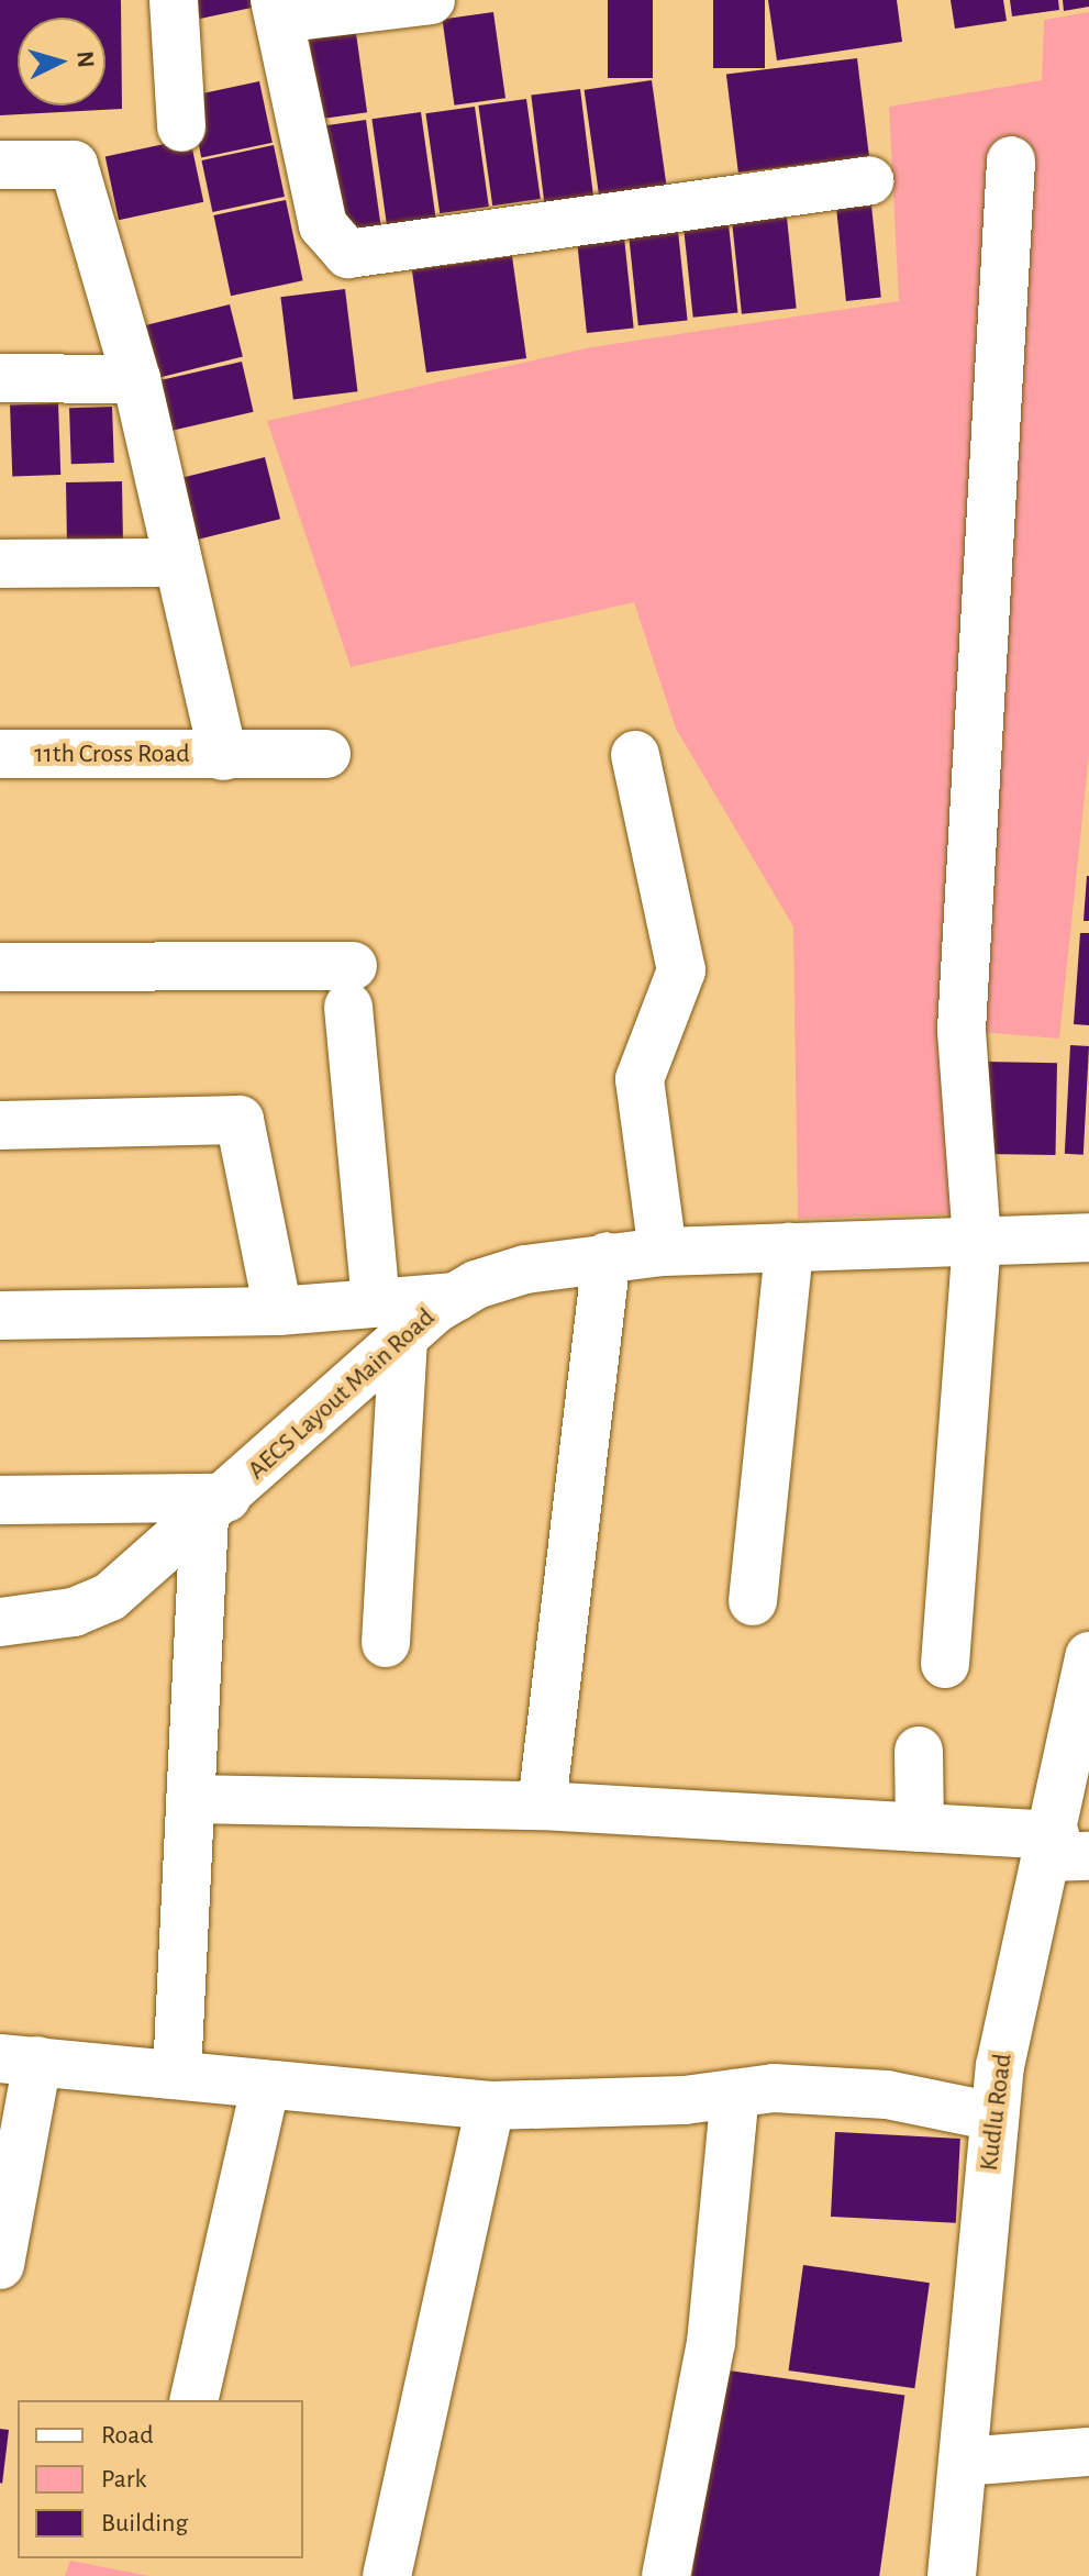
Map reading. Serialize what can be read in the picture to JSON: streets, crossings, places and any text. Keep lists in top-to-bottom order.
{
  "streets": {
    "street": ["11th Cross Road", "AECS Layout Main Road", "Kudlu Road"]
  },
  "legend": ["Road", "Park", "Building"],
  "north": "right"
}
